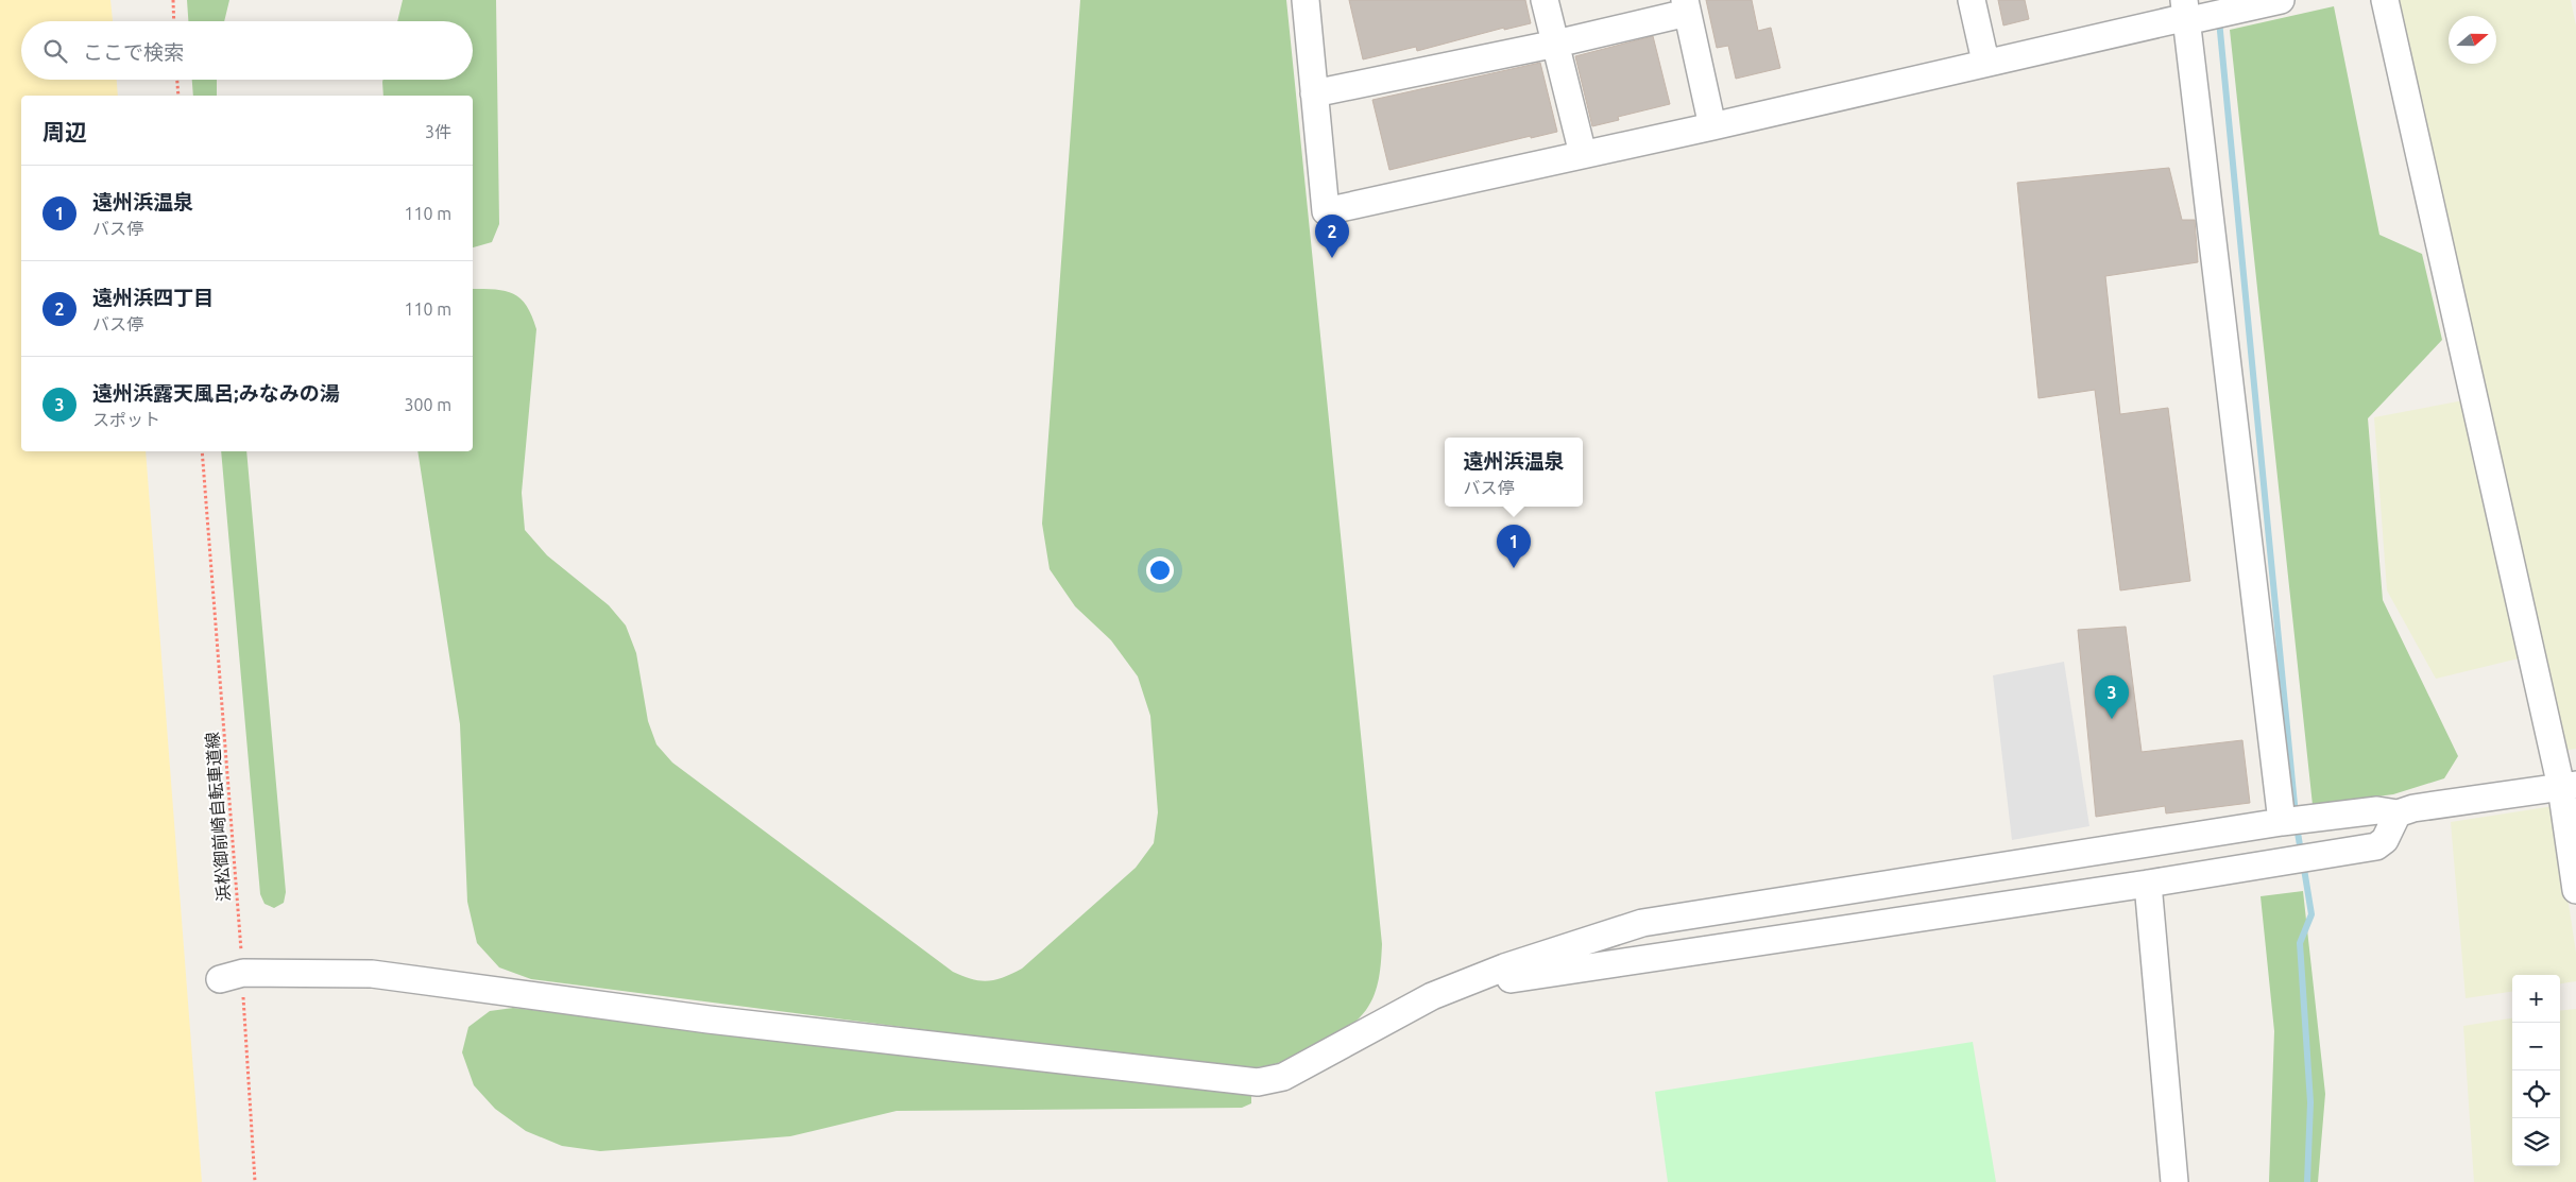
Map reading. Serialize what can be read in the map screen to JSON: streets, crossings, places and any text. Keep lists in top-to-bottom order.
{
  "streets": {
    "path": ["浜松御前崎自転車道線"]
  },
  "north": "right",
  "page": {
    "search": "ここで検索",
    "heading": ["周辺", "3件"],
    "list": [
      {
        "mark": "1",
        "name": "遠州浜温泉",
        "note": "バス停",
        "value": "110 m"
      },
      {
        "mark": "2",
        "name": "遠州浜四丁目",
        "note": "バス停",
        "value": "110 m"
      },
      {
        "mark": "3",
        "name": "遠州浜露天風呂;みなみの湯",
        "note": "スポット",
        "value": "300 m"
      }
    ],
    "pins": ["2", "1", "3"],
    "popup": ["遠州浜温泉", "バス停"],
    "map_buttons": ["+", "−"]
  }
}
